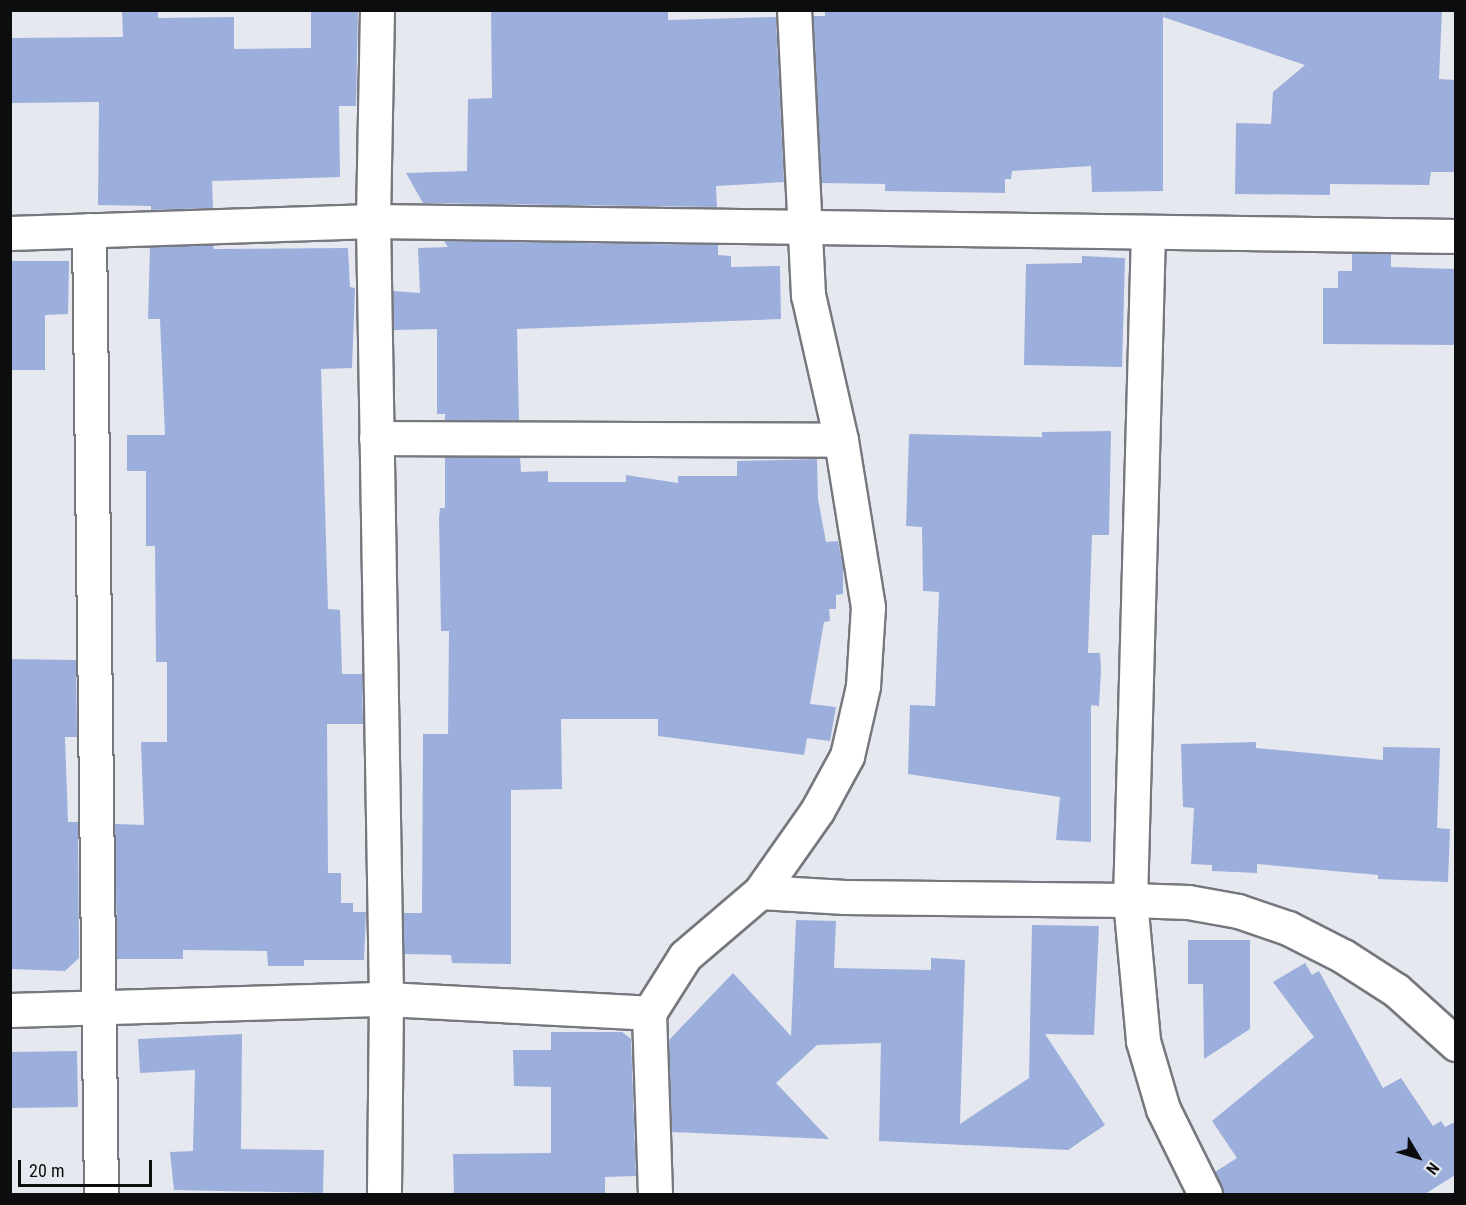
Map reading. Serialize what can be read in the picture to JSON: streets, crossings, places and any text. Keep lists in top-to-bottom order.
{
  "scale_bar": "20 m",
  "north": "bottom right"
}
